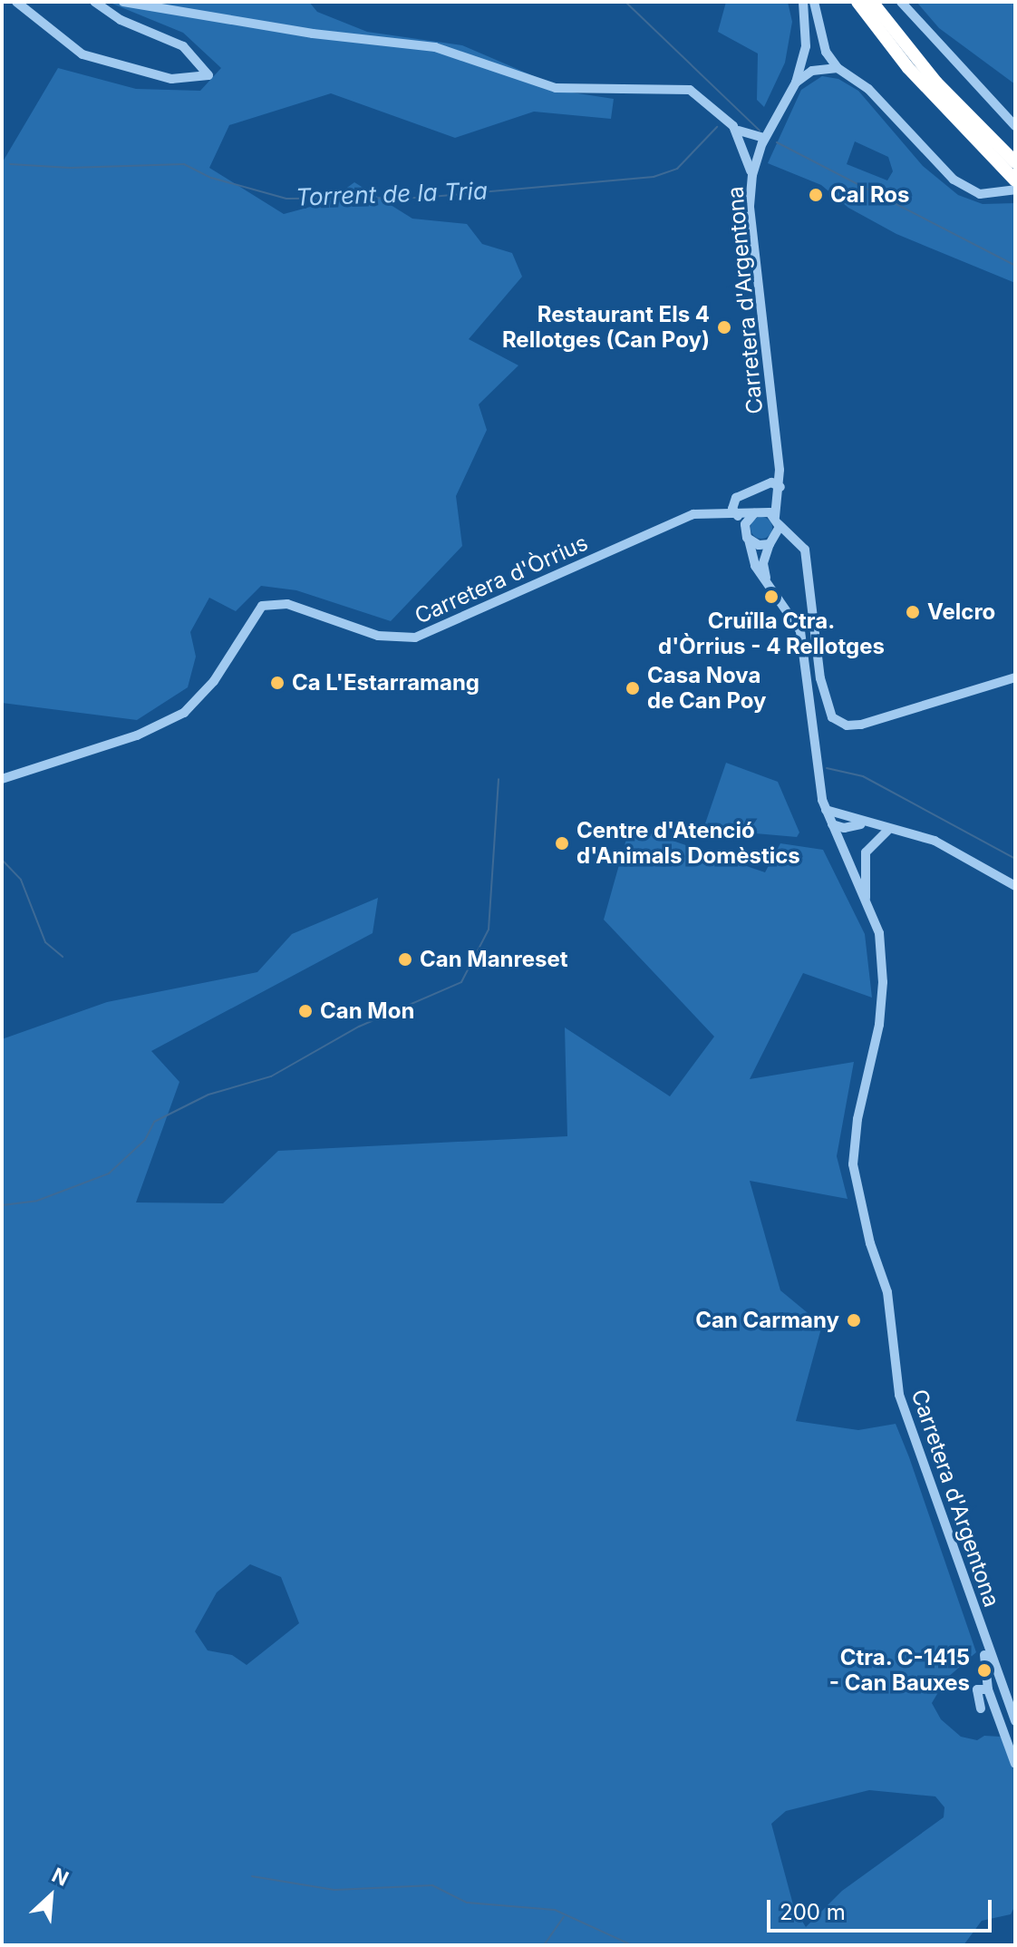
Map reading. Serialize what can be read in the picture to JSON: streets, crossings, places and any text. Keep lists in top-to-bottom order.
{
  "streets": {
    "street": ["Carretera d'Argentona", "Carretera d'Òrrius"]
  },
  "water": ["Torrent de la Tria"],
  "places": [
    "Cal Ros",
    "Restaurant Els 4 Rellotges (Can Poy)",
    "Cruïlla Ctra. d'Òrrius - 4 Rellotges",
    "Velcro",
    "Ca L'Estarramang",
    "Casa Nova de Can Poy",
    "Centre d'Atenció d'Animals Domèstics",
    "Can Manreset",
    "Can Mon",
    "Can Carmany",
    "Ctra. C-1415 - Can Bauxes"
  ],
  "scale_bar": "200 m",
  "north": "top right"
}
